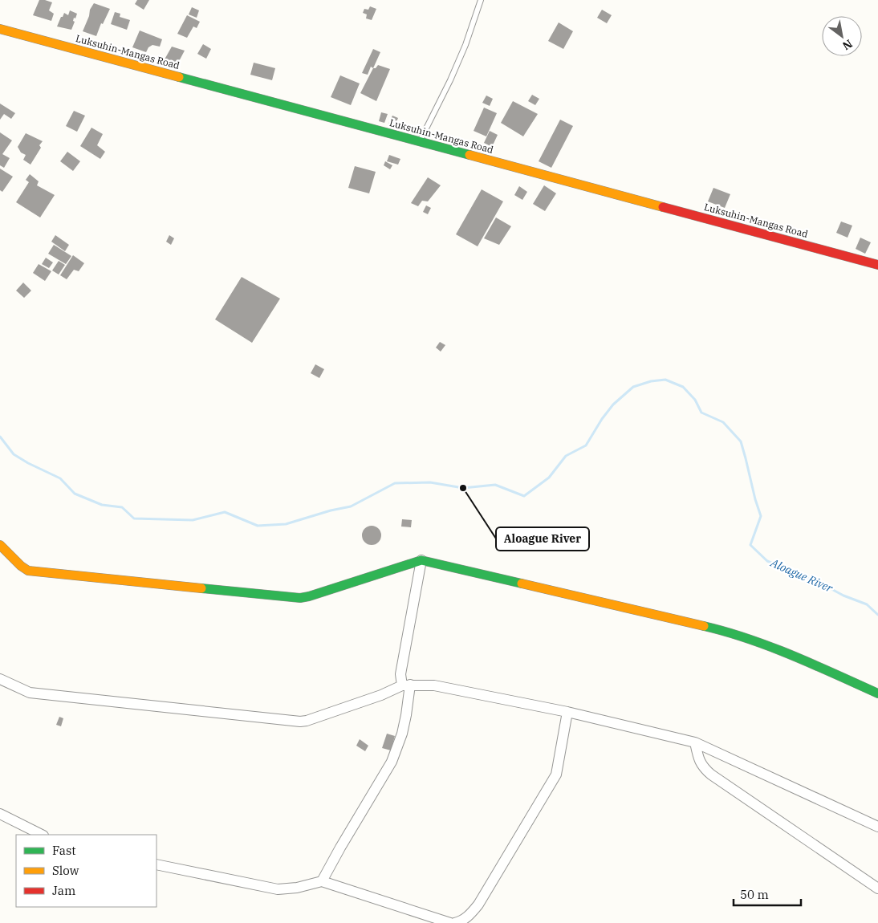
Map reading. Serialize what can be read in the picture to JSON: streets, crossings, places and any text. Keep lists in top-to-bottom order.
{
  "streets": {
    "street": ["Luksuhin-Mangas Road"]
  },
  "water": ["Aloague River"],
  "places": ["Aloague River"],
  "legend": ["Fast", "Slow", "Jam"],
  "scale_bar": "50 m",
  "north": "bottom right"
}
